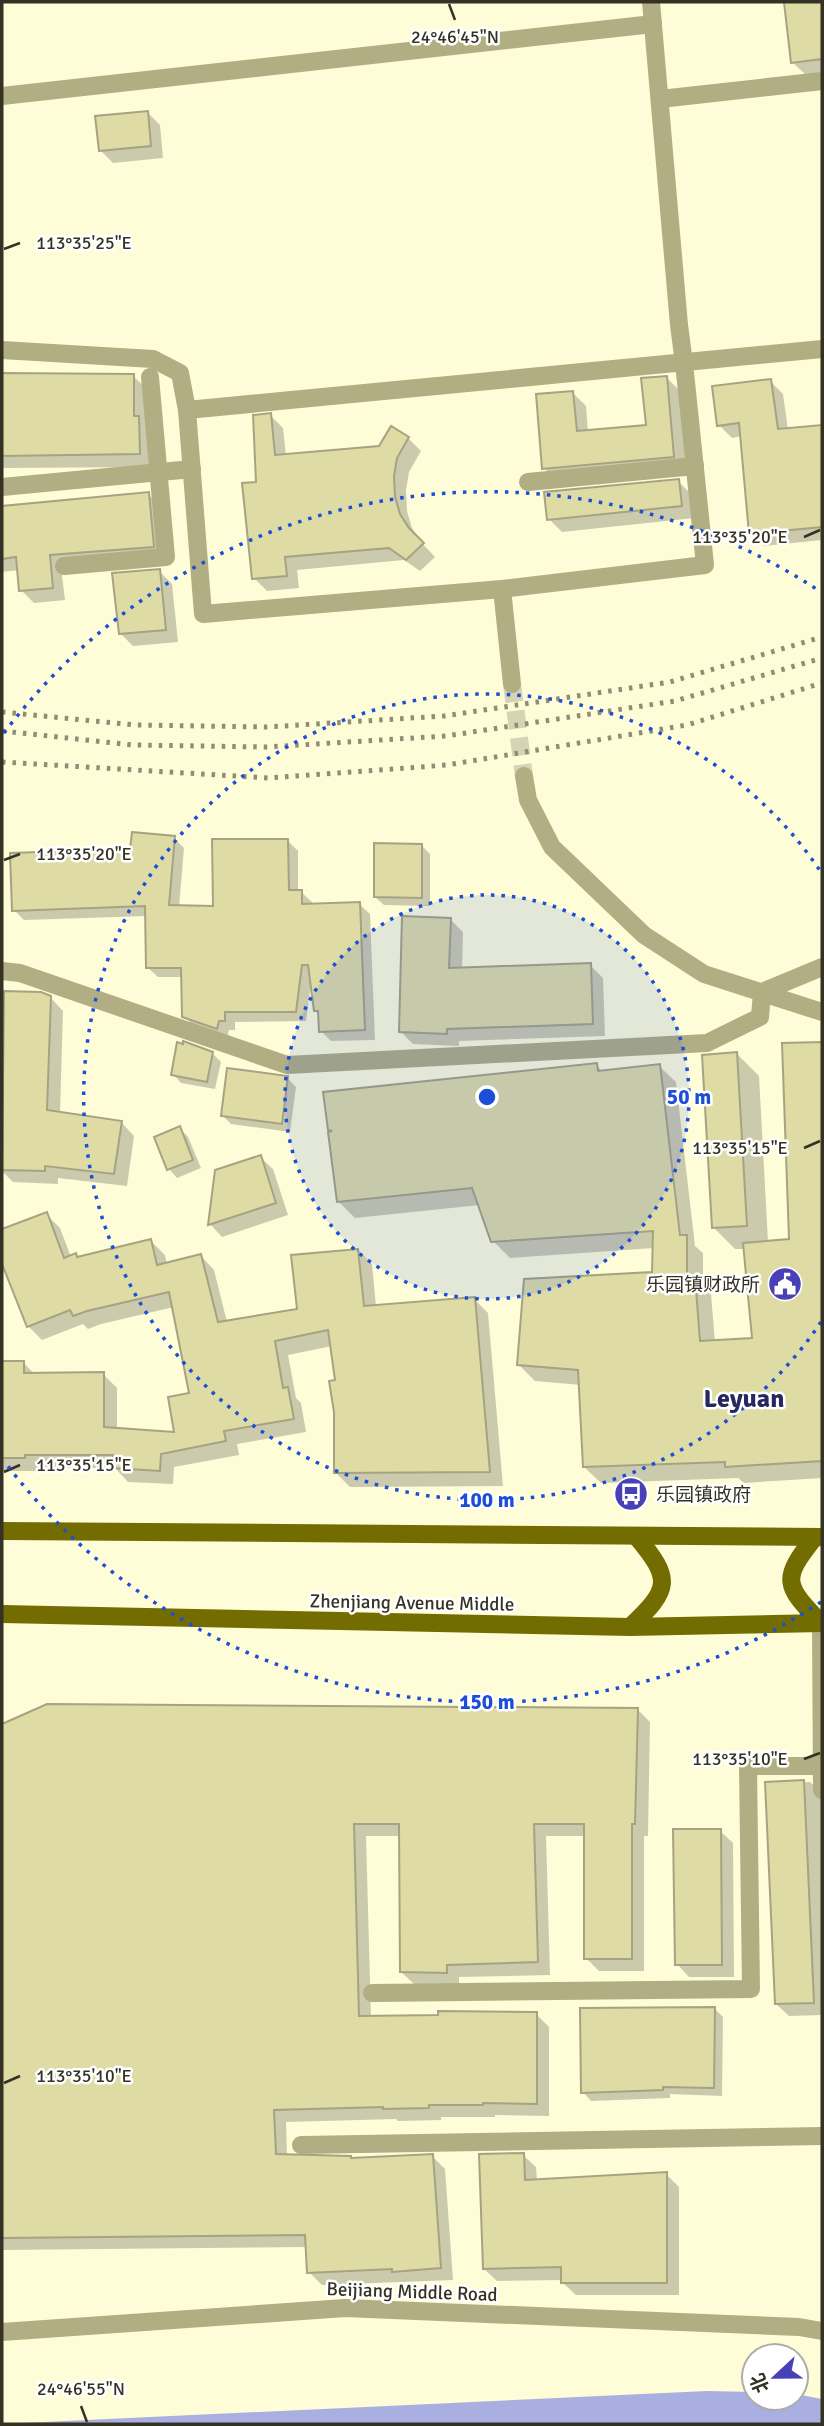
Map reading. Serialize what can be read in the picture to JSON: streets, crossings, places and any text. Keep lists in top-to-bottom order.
{
  "streets": {
    "main road": ["Zhenjiang Avenue Middle"],
    "street": ["Beijiang Middle Road"]
  },
  "districts": ["Leyuan"],
  "places": {
    "public building": ["乐园镇财政所"],
    "bus stop": ["乐园镇政府"]
  },
  "north": "left",
  "coordinates": [
    "24°46'45\"N",
    "113°35'25\"E",
    "113°35'20\"E",
    "113°35'15\"E",
    "113°35'10\"E",
    "24°46'55\"N"
  ],
  "rings": ["50 m", "100 m", "150 m"]
}
